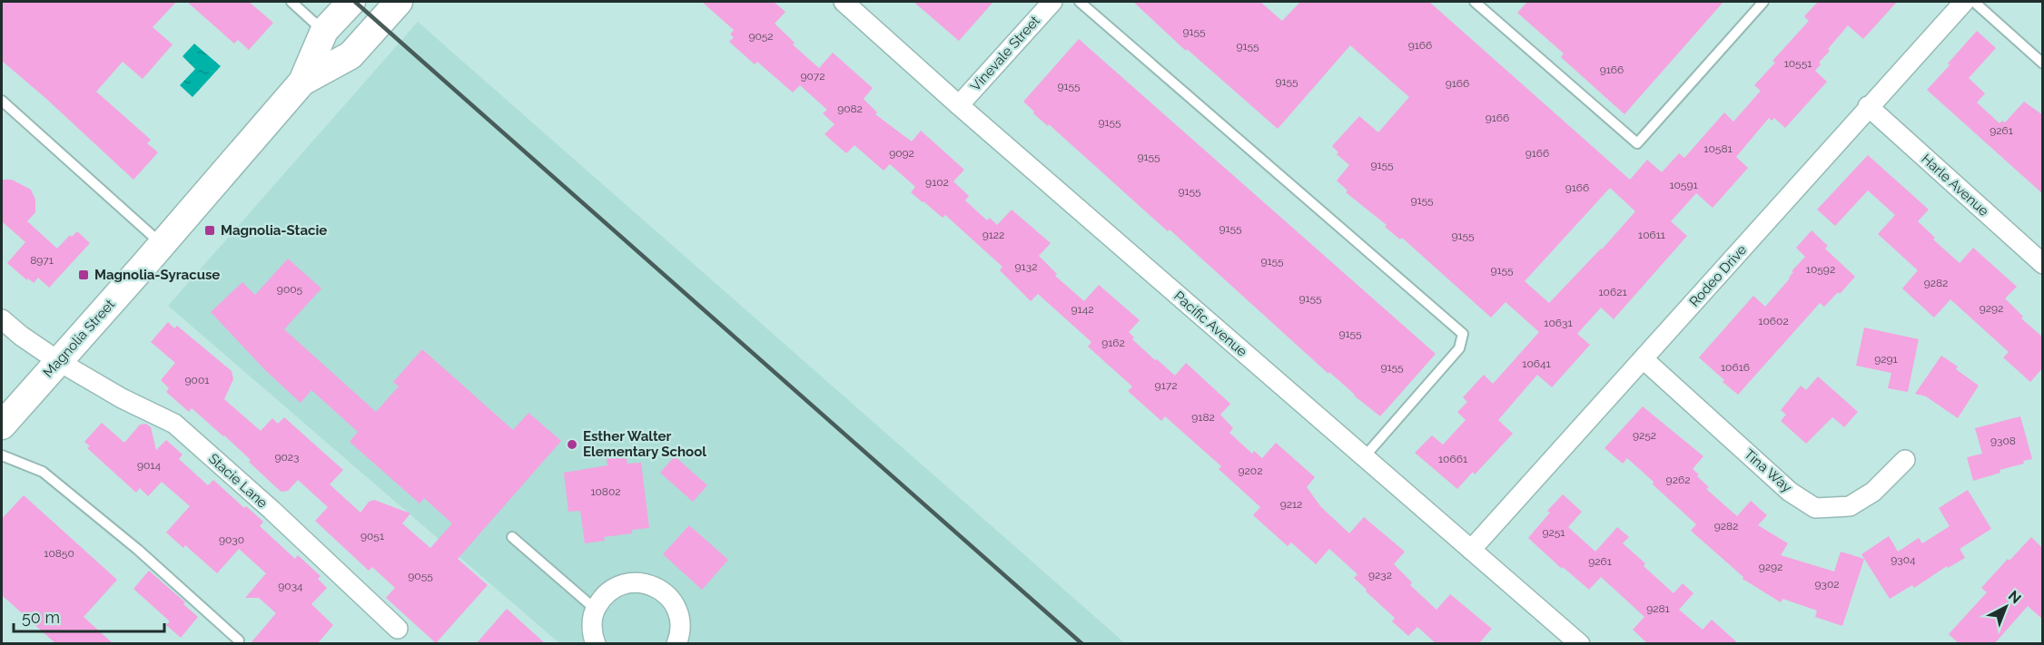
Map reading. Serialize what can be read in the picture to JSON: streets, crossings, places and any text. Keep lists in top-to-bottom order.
{
  "streets": {
    "main road": ["Magnolia Street"],
    "street": [
      "Vinevale Street",
      "Harle Avenue",
      "Rodeo Drive",
      "Pacific Avenue",
      "Tina Way",
      "Stacie Lane"
    ]
  },
  "crossings": [
    ["Vinevale Street", "Pacific Avenue"],
    ["Harle Avenue", "Rodeo Drive"],
    ["Rodeo Drive", "Pacific Avenue"],
    ["Rodeo Drive", "Tina Way"],
    ["Magnolia Street", "Stacie Lane"]
  ],
  "places": {
    "transit": ["Magnolia-Stacie", "Magnolia-Syracuse"],
    "other": ["Esther Walter Elementary School"]
  },
  "house_numbers": [
    "9155",
    "9052",
    "9166",
    "9155",
    "10551",
    "9166",
    "9072",
    "9155",
    "9166",
    "9155",
    "9082",
    "9166",
    "9155",
    "9261",
    "10581",
    "9092",
    "9166",
    "9155",
    "9155",
    "9102",
    "10591",
    "9166",
    "9155",
    "9155",
    "9155",
    "9122",
    "10611",
    "9155",
    "8971",
    "9155",
    "9132",
    "10592",
    "9155",
    "9282",
    "9005",
    "10621",
    "9155",
    "9292",
    "9142",
    "10602",
    "10631",
    "9155",
    "9162",
    "9291",
    "10641",
    "9155",
    "10616",
    "9001",
    "9172",
    "9182",
    "9252",
    "9308",
    "9023",
    "10661",
    "9014",
    "9202",
    "9262",
    "10802",
    "9212",
    "9282",
    "9251",
    "9051",
    "9030",
    "10850",
    "9304",
    "9261",
    "9292",
    "9232",
    "9055",
    "9302",
    "9034",
    "9281"
  ],
  "scale_bar": "50 m",
  "north": "top right"
}
